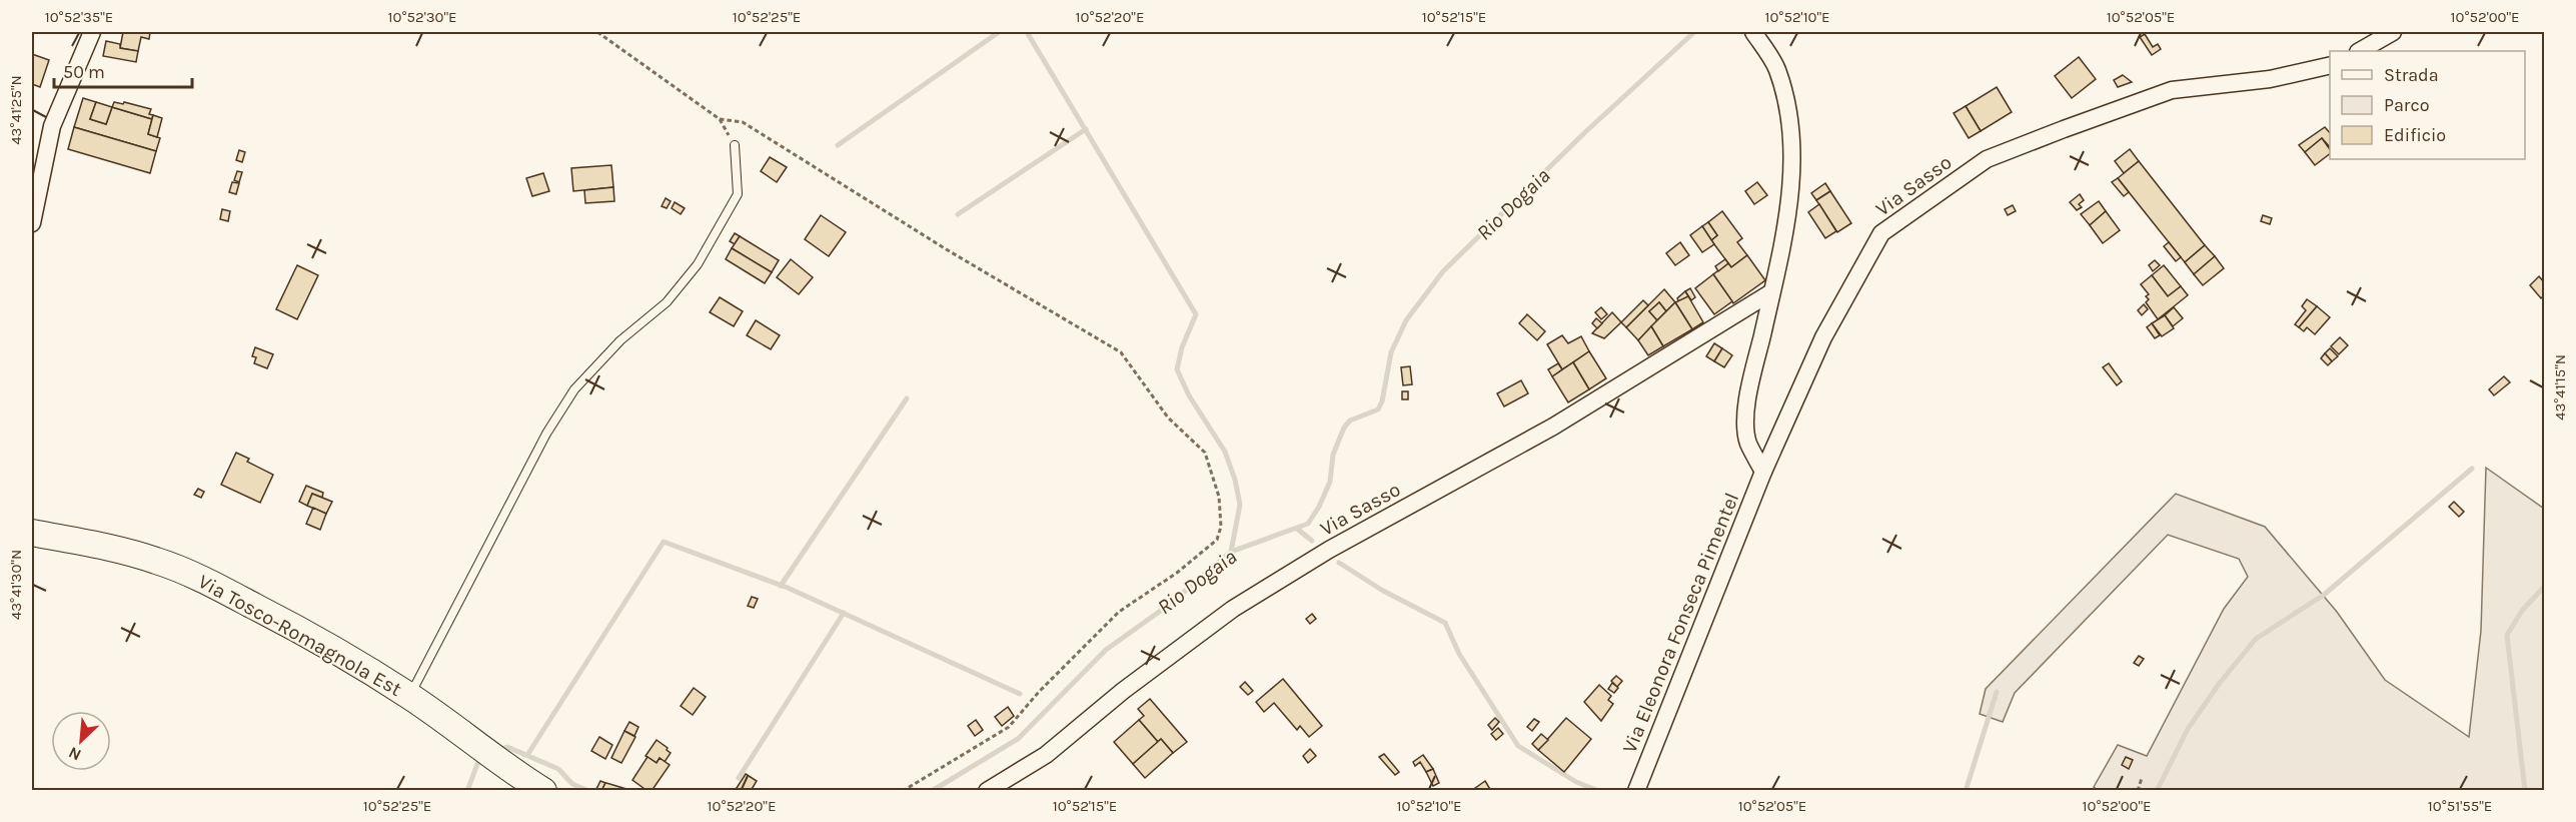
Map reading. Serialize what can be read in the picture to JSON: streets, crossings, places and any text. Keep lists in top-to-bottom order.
{
  "streets": {
    "main road": ["Via Tosco-Romagnola Est"],
    "street": ["Via Sasso", "Via Eleonora Fonseca Pimentel"]
  },
  "crossings": [
    ["Via Sasso", "Via Eleonora Fonseca Pimentel"]
  ],
  "water": ["Rio Dogaia"],
  "legend": ["Strada", "Parco", "Edificio"],
  "scale_bar": "50 m",
  "north": "bottom left",
  "coordinates": [
    "10°52'35\"E",
    "10°52'30\"E",
    "10°52'25\"E",
    "10°52'20\"E",
    "10°52'15\"E",
    "10°52'10\"E",
    "10°52'05\"E",
    "10°52'00\"E",
    "43°41'25\"N",
    "43°41'15\"N",
    "43°41'30\"N",
    "10°51'55\"E"
  ]
}
